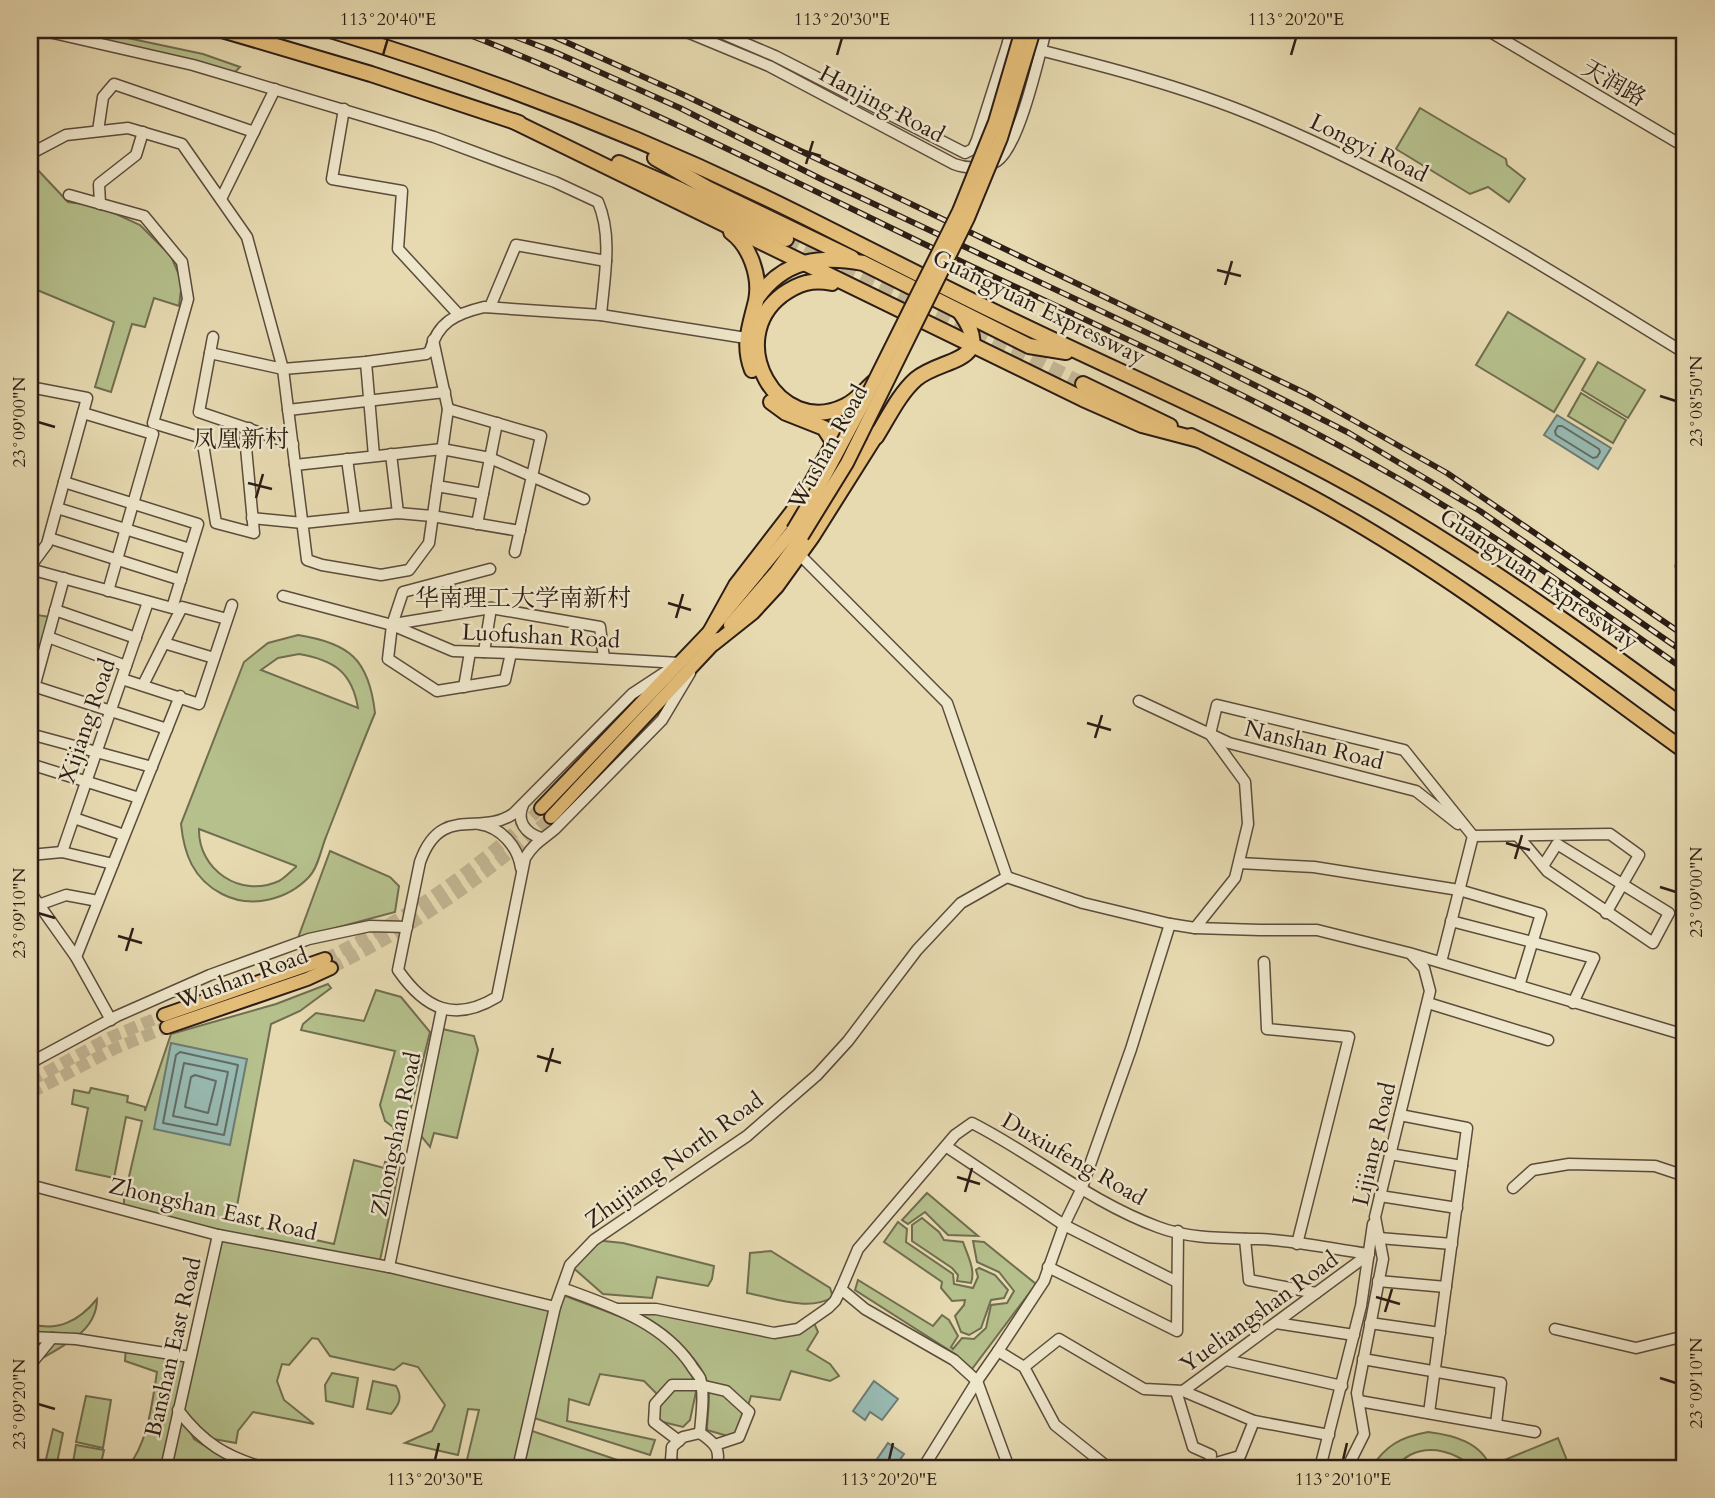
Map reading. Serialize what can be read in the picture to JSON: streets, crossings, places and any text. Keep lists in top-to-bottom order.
{
  "streets": {
    "highway": ["Guangyuan Expressway"],
    "main road": ["Wushan Road"],
    "street": [
      "天润路",
      "Hanjing Road",
      "Longyi Road",
      "Luofushan Road",
      "Xijiang Road",
      "Nanshan Road",
      "Zhongshan Road",
      "Lijiang Road",
      "Duxiufeng Road",
      "Zhujiang North Road",
      "Zhongshan East Road",
      "Yueliangshan Road",
      "Banshan East Road"
    ]
  },
  "crossings": [
    ["Hanjing Road", "Longyi Road"],
    ["Wushan Road", "Luofushan Road"],
    ["Zhongshan Road", "Zhongshan East Road"],
    ["Duxiufeng Road", "Yueliangshan Road"],
    ["Zhujiang North Road", "Zhongshan East Road"],
    ["Zhongshan East Road", "Banshan East Road"]
  ],
  "districts": ["凤凰新村", "华南理工大学南新村"],
  "coordinates": [
    "113°20'40\"E",
    "113°20'30\"E",
    "113°20'20\"E",
    "23°08'50\"N",
    "23°09'00\"N",
    "23°09'10\"N",
    "23°09'20\"N",
    "113°20'10\"E"
  ]
}
